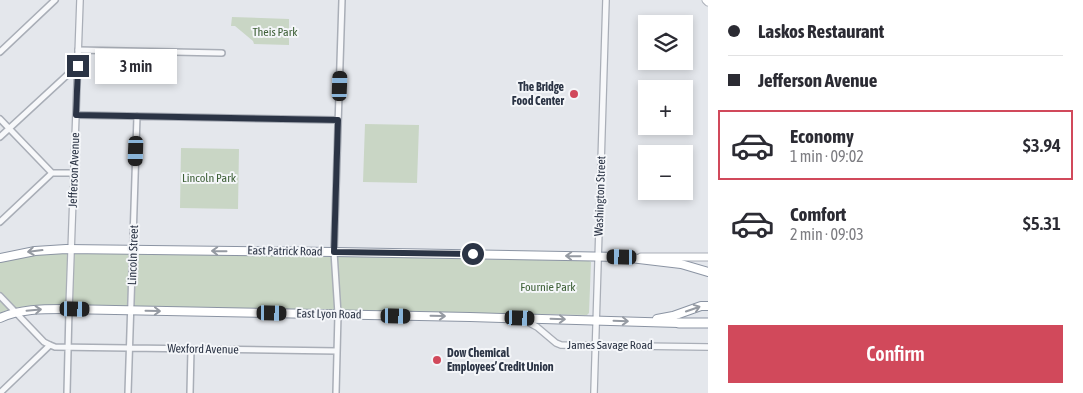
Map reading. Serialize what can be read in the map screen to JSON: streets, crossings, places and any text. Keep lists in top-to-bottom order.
{
  "streets": {
    "highway": ["East Patrick Road", "East Lyon Road"],
    "street": [
      "Jefferson Avenue",
      "Washington Street",
      "Lincoln Street",
      "James Savage Road",
      "Wexford Avenue"
    ]
  },
  "crossings": [
    ["Jefferson Avenue", "East Patrick Road"],
    ["Jefferson Avenue", "East Lyon Road"],
    ["Washington Street", "East Patrick Road"],
    ["Washington Street", "East Lyon Road"],
    ["Washington Street", "James Savage Road"],
    ["East Patrick Road", "Lincoln Street"],
    ["Lincoln Street", "East Lyon Road"],
    ["Lincoln Street", "Wexford Avenue"],
    ["East Lyon Road", "James Savage Road"]
  ],
  "one_way": ["East Patrick Road", "East Lyon Road"],
  "parks": ["Theis Park", "Lincoln Park", "Fournie Park"],
  "places": ["The Bridge Food Center", "Dow Chemical Employees’ Credit Union"],
  "page": {
    "banner": ["Laskos Restaurant", "Jefferson Avenue"],
    "map_buttons": ["+", "−"],
    "bubble": "3 min",
    "list": [
      {
        "name": "Economy",
        "note": "1 min · 09:02",
        "value": "$3.94"
      },
      {
        "name": "Comfort",
        "note": "2 min · 09:03",
        "value": "$5.31"
      }
    ],
    "buttons": "Confirm"
  }
}
